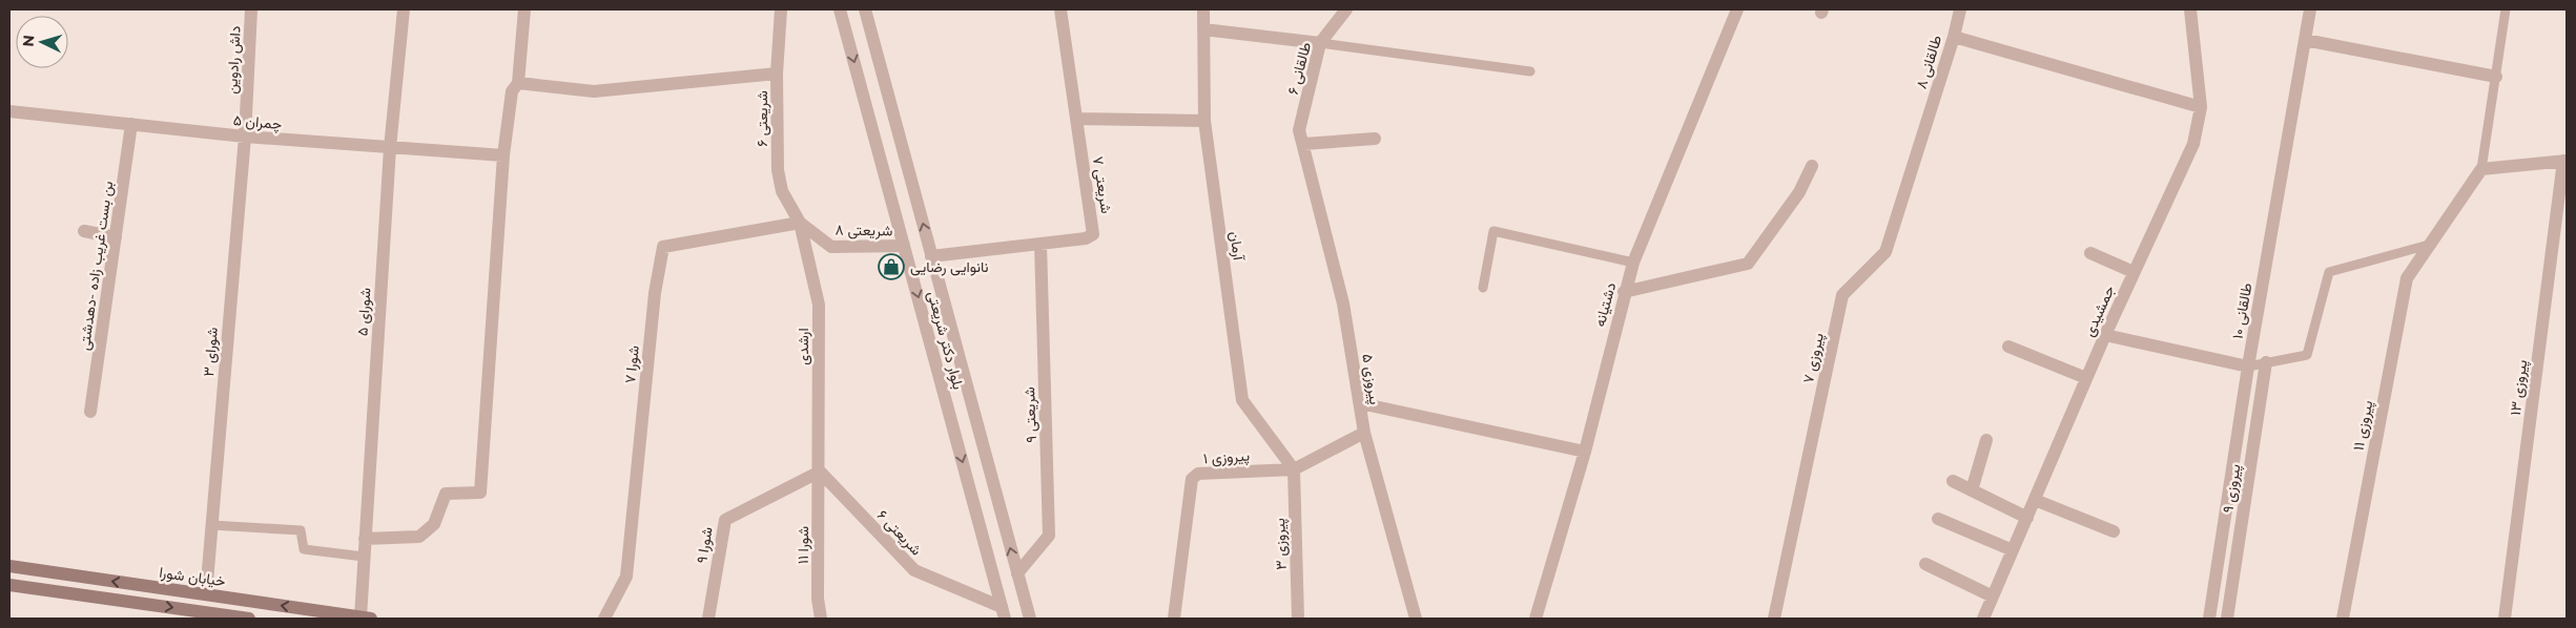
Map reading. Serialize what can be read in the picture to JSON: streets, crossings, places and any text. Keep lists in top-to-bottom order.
{
  "streets": {
    "main road": ["خیابان شورا"],
    "street": [
      "داش رادوین",
      "طالقانی ۸",
      "طالقانی ۶",
      "شریعتی ۶",
      "چمران ۵",
      "شریعتی ۷",
      "شریعتی ۸",
      "آرمان",
      "بن بست غریب زاده -دهدشتی",
      "دشتیانه",
      "جمشیدی",
      "طالقانی ۱۰",
      "شورای ۵",
      "بلوار دکتر شریعتی",
      "ارشدی",
      "شورای ۳",
      "پیروزی ۷",
      "شورا ۷",
      "پیروزی ۵",
      "پیروزی ۱۳",
      "شریعتی ۹",
      "پیروزی ۱۱",
      "پیروزی ۱",
      "پیروزی ۹",
      "پیروزی ۳",
      "شورا ۹",
      "شورا ۱۱"
    ]
  },
  "crossings": [
    ["داش رادوین", "شورای ۳"],
    ["طالقانی ۸", "پیروزی ۷"],
    ["طالقانی ۶", "پیروزی ۵"],
    ["شریعتی ۶", "شریعتی ۸"],
    ["شریعتی ۶", "بلوار دکتر شریعتی"],
    ["شریعتی ۶", "ارشدی"],
    ["شریعتی ۶", "شورا ۷"],
    ["شریعتی ۶", "شورا ۹"],
    ["شریعتی ۶", "شورا ۱۱"],
    ["چمران ۵", "بن بست غریب زاده -دهدشتی"],
    ["چمران ۵", "شورای ۵"],
    ["چمران ۵", "شورای ۳"],
    ["شریعتی ۷", "بلوار دکتر شریعتی"],
    ["شریعتی ۷", "شریعتی ۹"],
    ["شریعتی ۸", "بلوار دکتر شریعتی"],
    ["شریعتی ۸", "ارشدی"],
    ["شریعتی ۸", "شورا ۷"],
    ["آرمان", "پیروزی ۱"],
    ["آرمان", "پیروزی ۳"],
    ["شورای ۵", "خیابان شورا"],
    ["بلوار دکتر شریعتی", "شریعتی ۹"],
    ["ارشدی", "شورا ۷"],
    ["ارشدی", "شورا ۹"],
    ["ارشدی", "شورا ۱۱"],
    ["شورای ۳", "خیابان شورا"],
    ["پیروزی ۵", "پیروزی ۱"],
    ["پیروزی ۱", "پیروزی ۳"],
    ["شورا ۹", "شورا ۱۱"]
  ],
  "places": {
    "shop": ["نانوایی رضایی"]
  },
  "north": "left"
}
